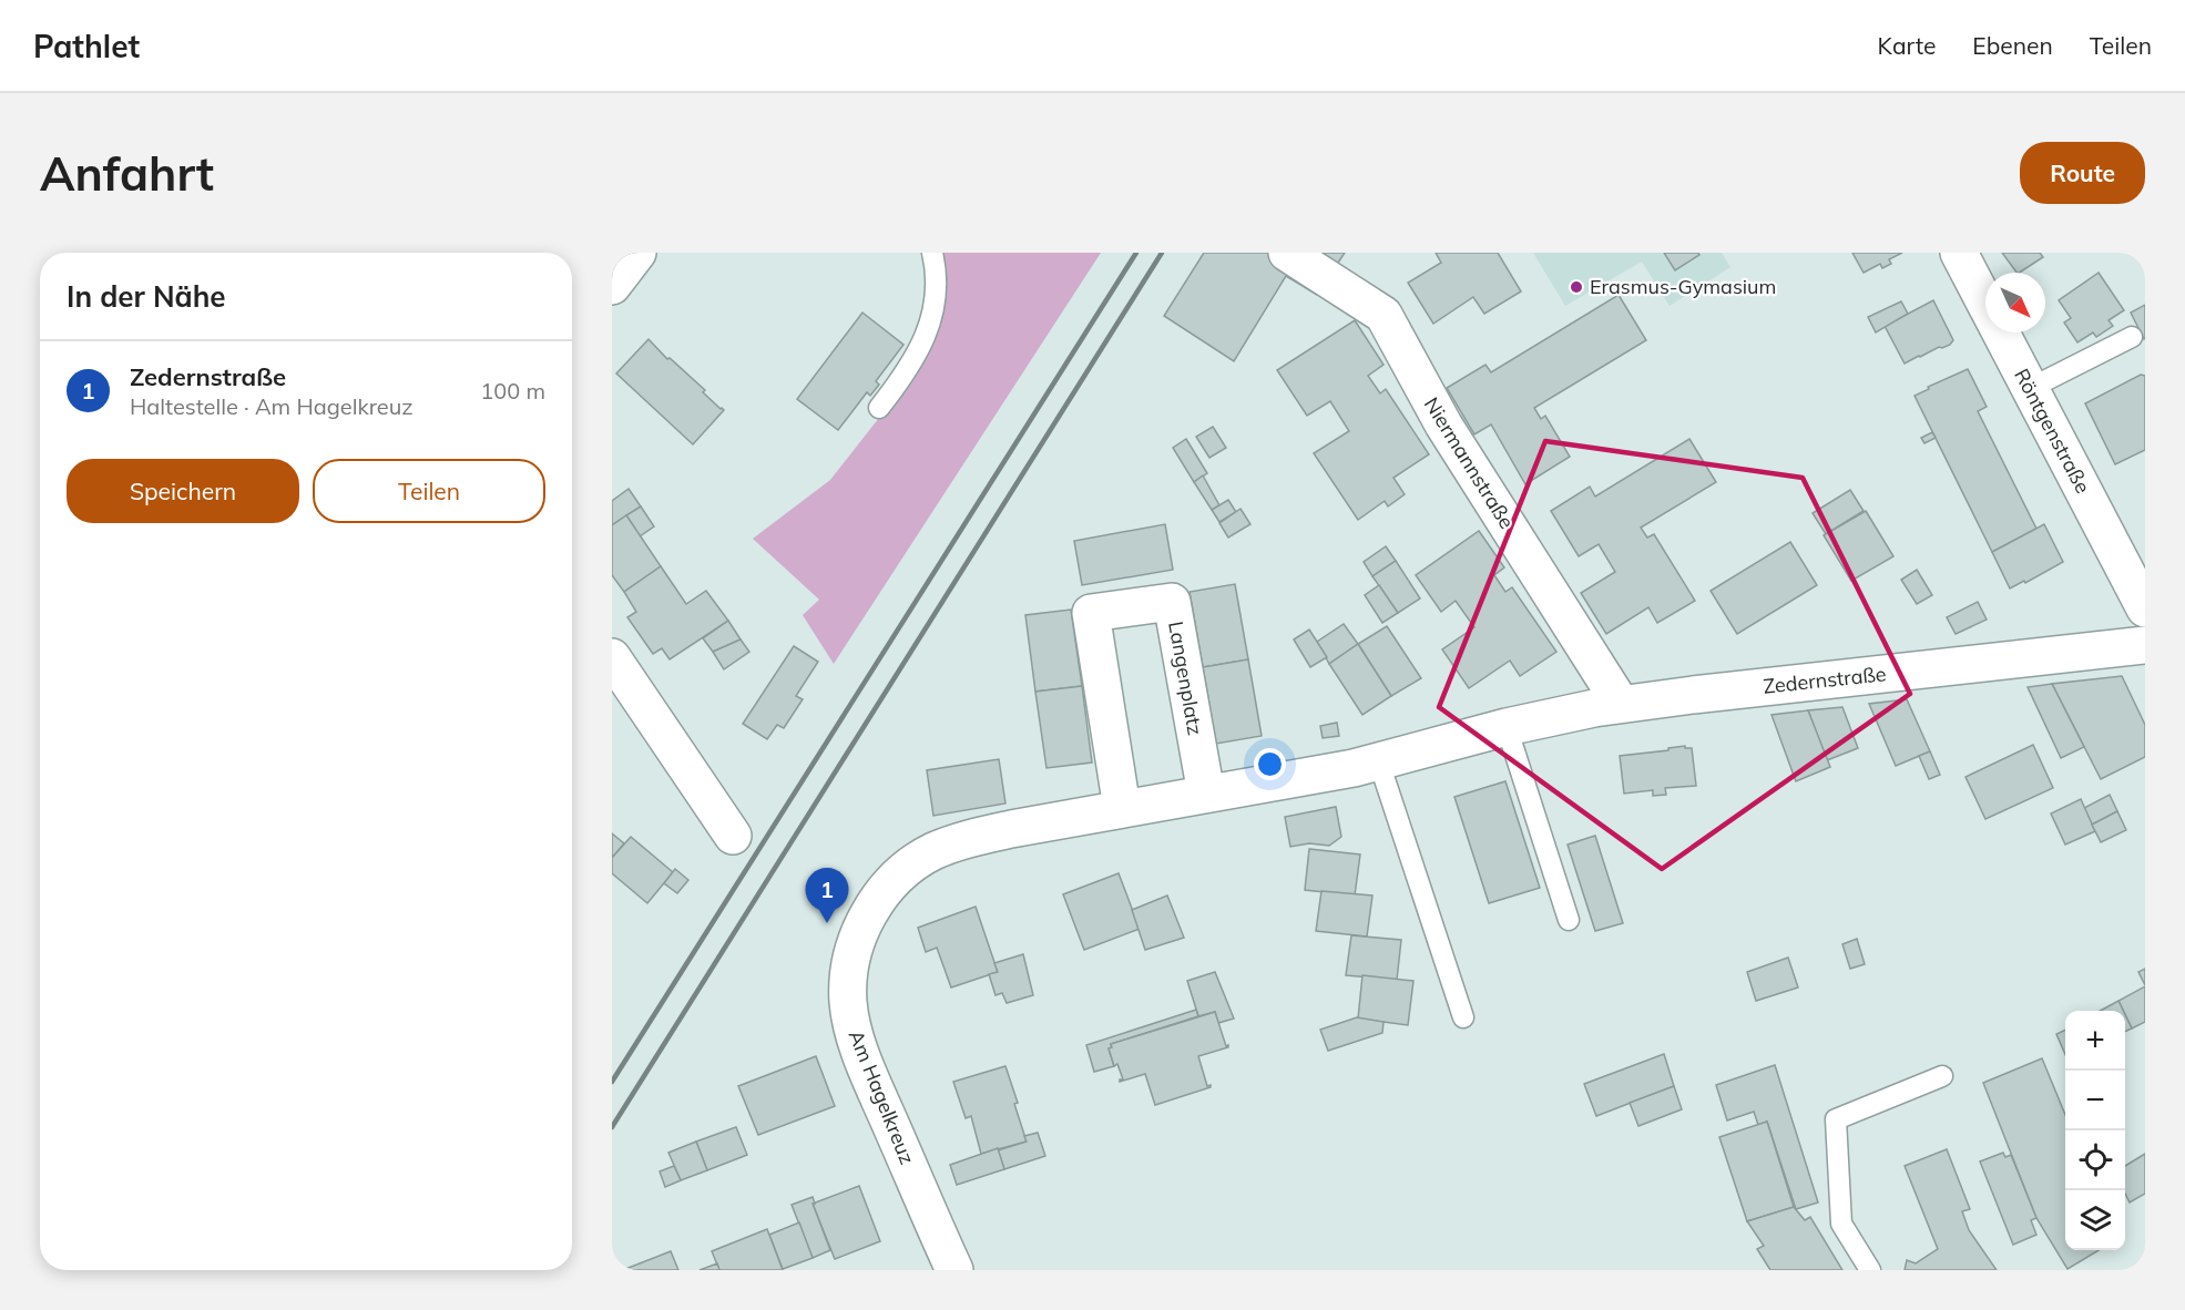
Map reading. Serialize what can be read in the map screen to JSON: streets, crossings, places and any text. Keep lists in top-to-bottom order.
{
  "streets": {
    "street": [
      "Röntgenstraße",
      "Niermannstraße",
      "Langenplatz",
      "Zedernstraße",
      "Am Hagelkreuz"
    ]
  },
  "crossings": [
    ["Niermannstraße", "Zedernstraße"],
    ["Langenplatz", "Zedernstraße"],
    ["Zedernstraße", "Am Hagelkreuz"]
  ],
  "places": ["Erasmus-Gymasium"],
  "north": "bottom right",
  "page": {
    "header": "Pathlet",
    "nav": ["Karte", "Ebenen", "Teilen"],
    "buttons": [
      "Route",
      ["Speichern", "Teilen"]
    ],
    "title": "Anfahrt",
    "heading": "In der Nähe",
    "list": [
      {
        "mark": "1",
        "name": "Zedernstraße",
        "note": "Haltestelle · Am Hagelkreuz",
        "value": "100 m"
      }
    ],
    "pins": "1",
    "map_buttons": ["+", "−"]
  }
}
